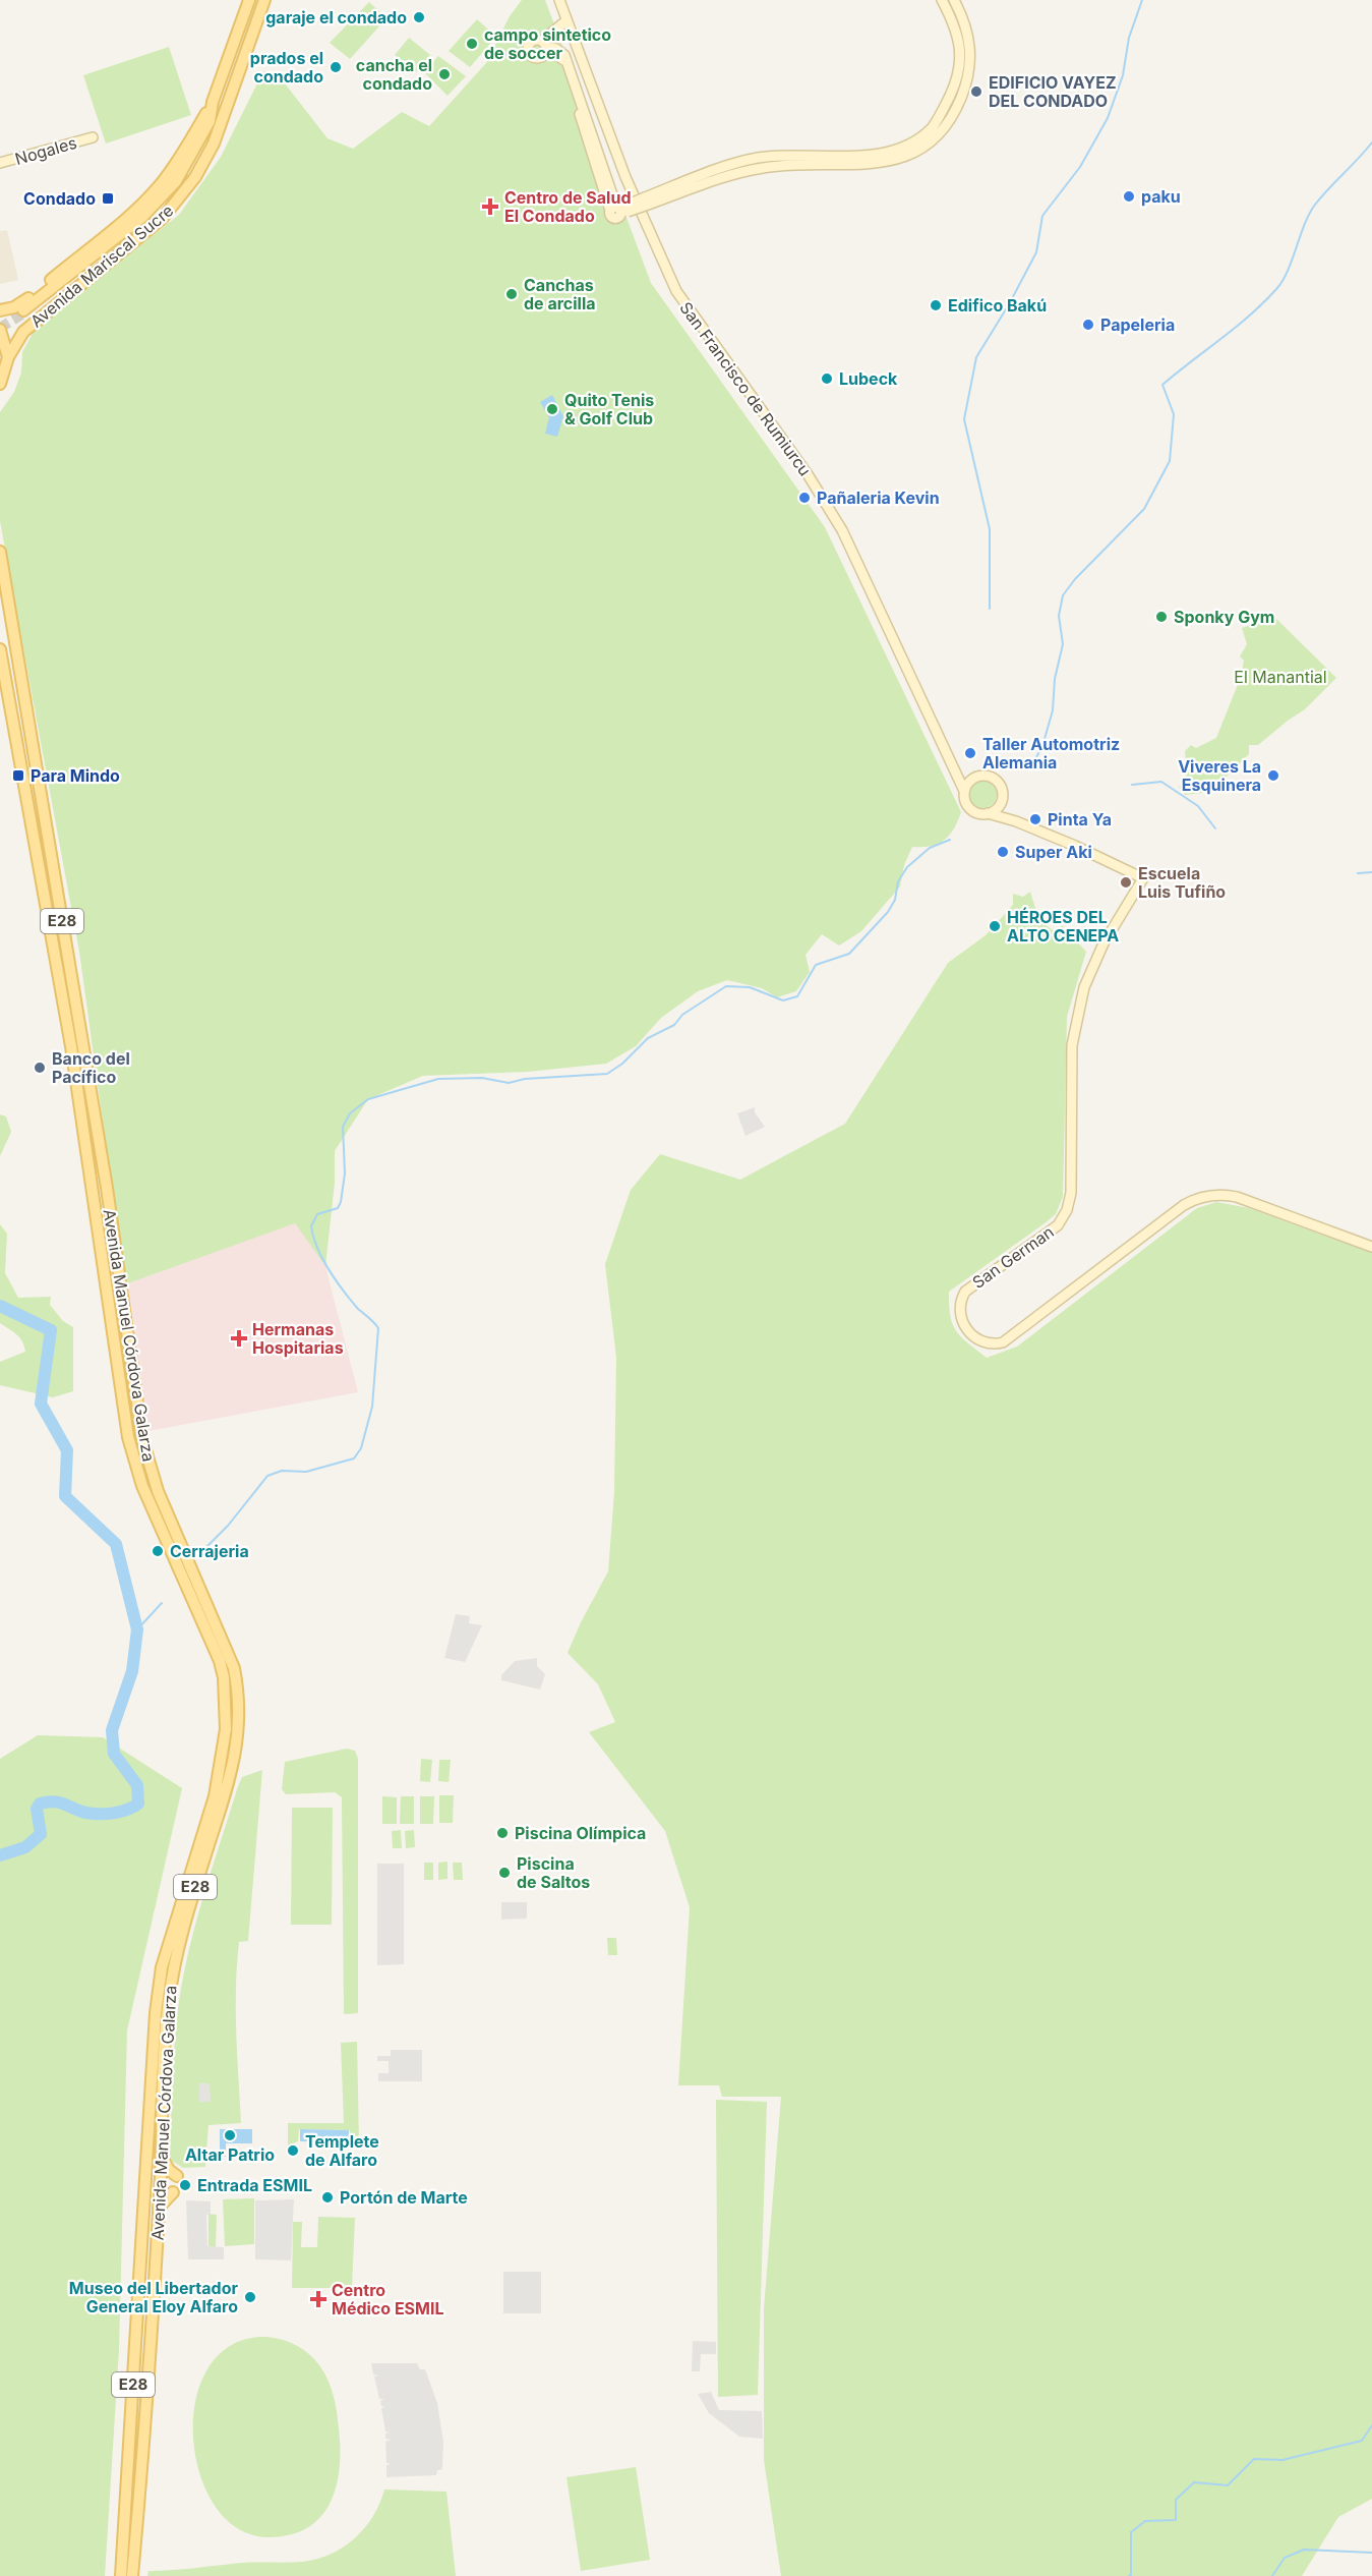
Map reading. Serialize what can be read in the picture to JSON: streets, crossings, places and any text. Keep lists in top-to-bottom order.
{
  "streets": {
    "main road": [
      "Nogales",
      "Avenida Mariscal Sucre",
      "San Francisco de Rumiurcu",
      "E28",
      "San German",
      "Avenida Manuel Córdova Galarza"
    ]
  },
  "parks": ["El Manantial"],
  "places": {
    "other": [
      "garaje el condado",
      "campo sintetico de soccer",
      "prados el condado",
      "cancha el condado",
      "EDIFICIO VAYEZ DEL CONDADO",
      "paku",
      "Canchas de arcilla",
      "Edifico Bakú",
      "Papeleria",
      "Lubeck",
      "Quito Tenis & Golf Club",
      "Pañaleria Kevin",
      "Sponky Gym",
      "Taller Automotriz Alemania",
      "Viveres La Esquinera",
      "Pinta Ya",
      "Super Aki",
      "Escuela Luis Tufiño",
      "HÉROES DEL ALTO CENEPA",
      "Banco del Pacífico",
      "Cerrajeria",
      "Piscina Olímpica",
      "Piscina de Saltos",
      "Altar Patrio",
      "Templete de Alfaro",
      "Entrada ESMIL",
      "Portón de Marte",
      "Museo del Libertador General Eloy Alfaro"
    ],
    "transit": ["Condado", "Para Mindo"],
    "health": ["Centro de Salud El Condado", "Hermanas Hospitarias", "Centro Médico ESMIL"]
  }
}
